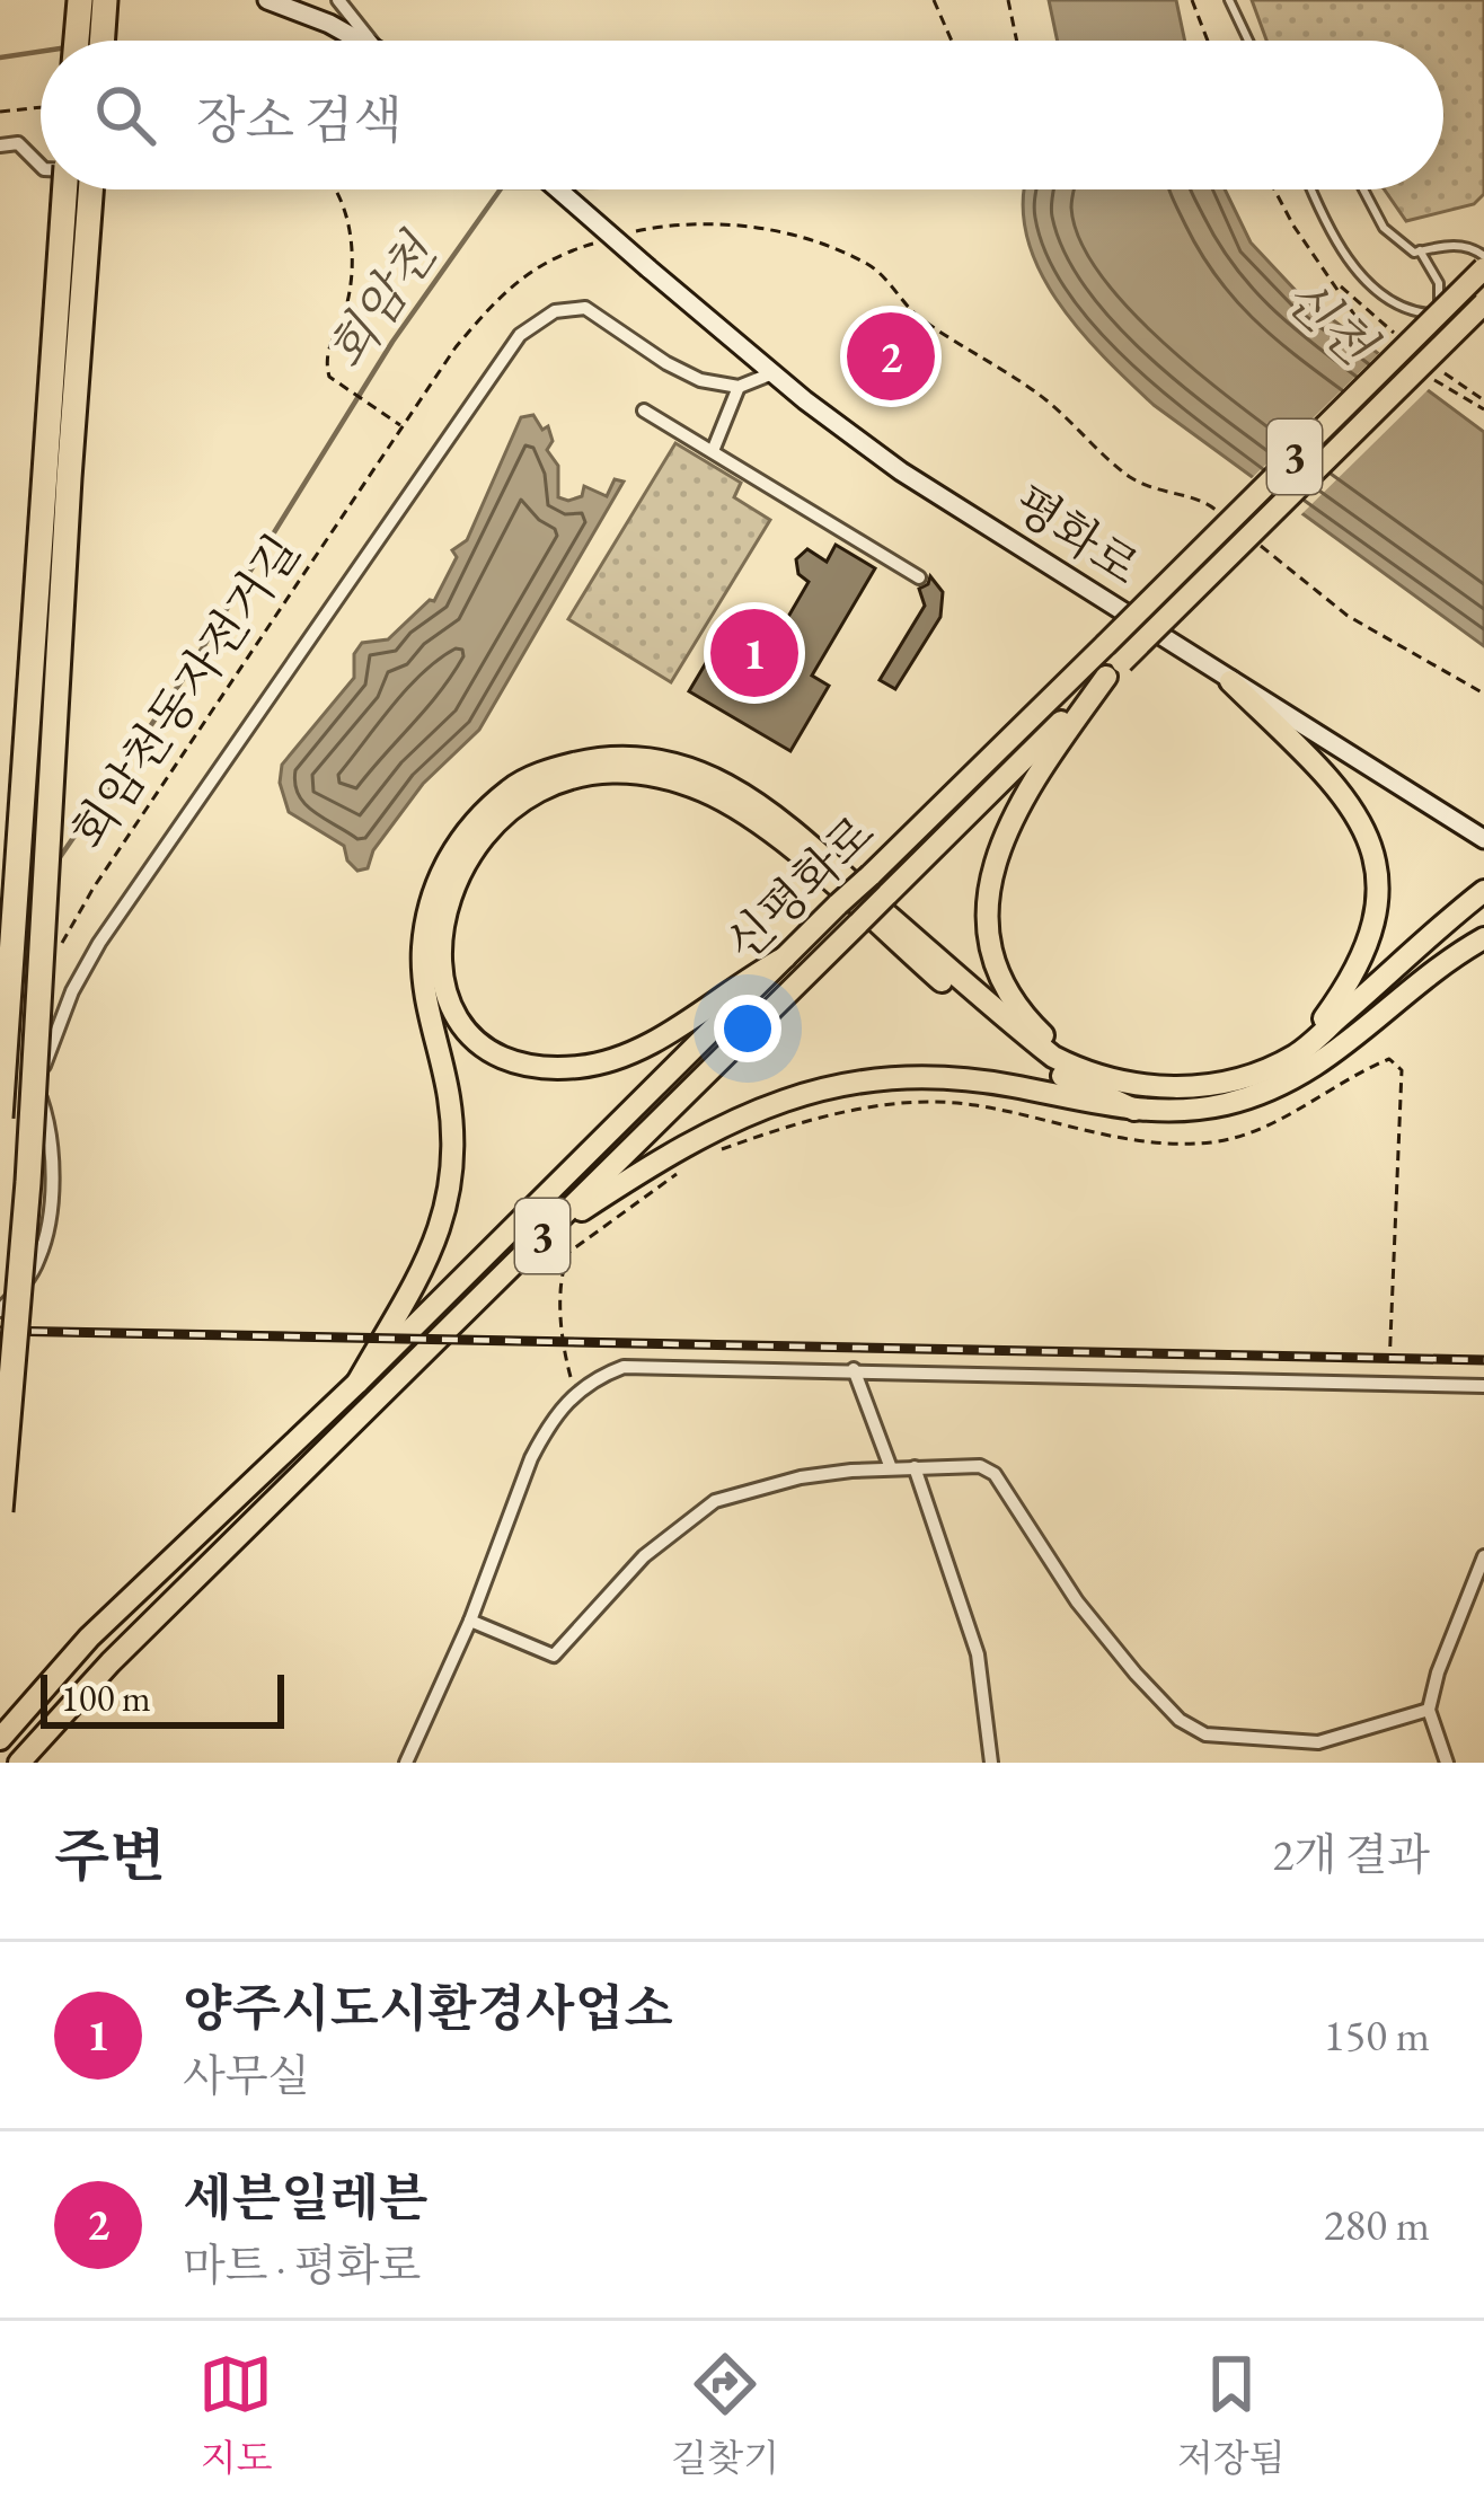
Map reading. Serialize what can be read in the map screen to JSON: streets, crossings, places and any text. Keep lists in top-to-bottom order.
{
  "streets": {
    "highway": ["3", "신평화로"],
    "main road": ["평화로"],
    "path": ["회암천동자전거길"]
  },
  "water": ["회암천", "신천"],
  "scale_bar": "100 m",
  "page": {
    "search": "장소 검색",
    "pins": ["2", "1"],
    "scale": "100 m",
    "heading": ["주변", "2개 결과"],
    "list": [
      {
        "mark": "1",
        "name": "양주시도시환경사업소",
        "note": "사무실",
        "value": "150 m"
      },
      {
        "mark": "2",
        "name": "세븐일레븐",
        "note": "마트 · 평화로",
        "value": "280 m"
      }
    ],
    "nav": ["지도", "길찾기", "저장됨"]
  }
}
